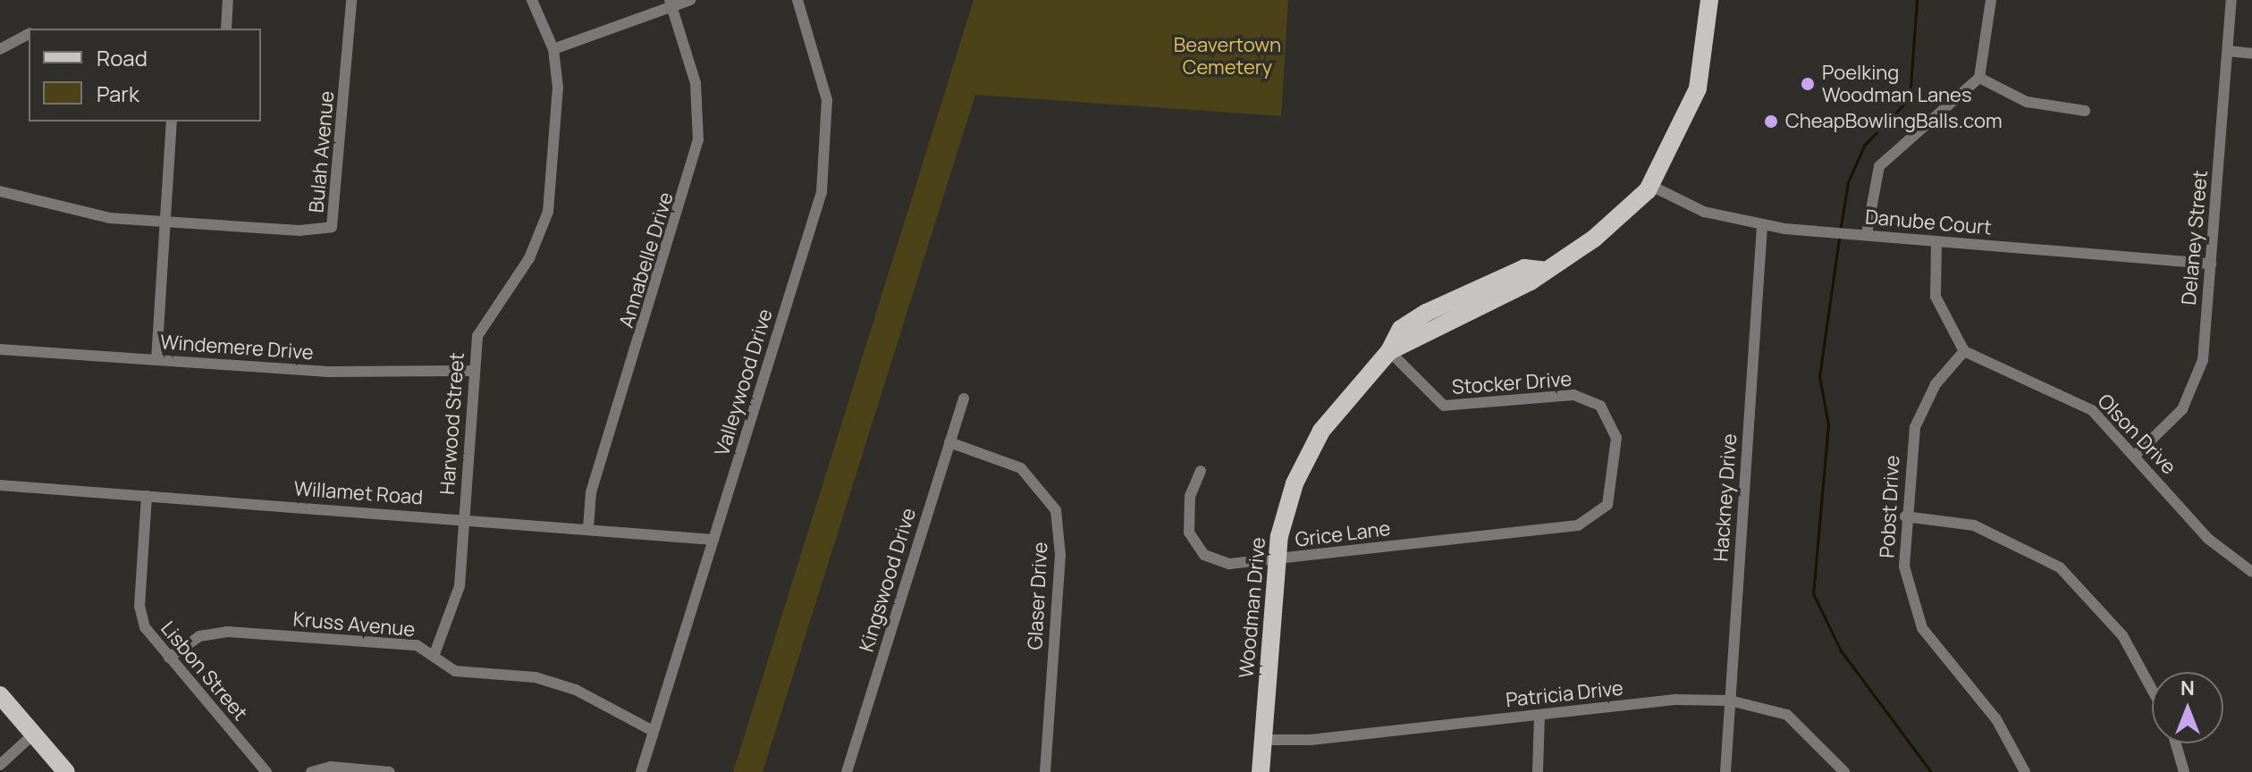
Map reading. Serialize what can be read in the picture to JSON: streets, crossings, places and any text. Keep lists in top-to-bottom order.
{
  "streets": {
    "main road": ["Woodman Drive"],
    "street": [
      "Bulah Avenue",
      "Danube Court",
      "Delaney Street",
      "Annabelle Drive",
      "Windemere Drive",
      "Valleywood Drive",
      "Stocker Drive",
      "Harwood Street",
      "Olson Drive",
      "Willamet Road",
      "Hackney Drive",
      "Pobst Drive",
      "Grice Lane",
      "Kingswood Drive",
      "Glaser Drive",
      "Kruss Avenue",
      "Lisbon Street",
      "Patricia Drive"
    ]
  },
  "crossings": [
    ["Danube Court", "Delaney Street"],
    ["Danube Court", "Hackney Drive"],
    ["Danube Court", "Woodman Drive"],
    ["Delaney Street", "Olson Drive"],
    ["Annabelle Drive", "Willamet Road"],
    ["Windemere Drive", "Harwood Street"],
    ["Valleywood Drive", "Willamet Road"],
    ["Valleywood Drive", "Kruss Avenue"],
    ["Stocker Drive", "Grice Lane"],
    ["Stocker Drive", "Woodman Drive"],
    ["Harwood Street", "Willamet Road"],
    ["Harwood Street", "Kruss Avenue"],
    ["Olson Drive", "Pobst Drive"],
    ["Willamet Road", "Lisbon Street"],
    ["Hackney Drive", "Patricia Drive"],
    ["Grice Lane", "Woodman Drive"],
    ["Kingswood Drive", "Glaser Drive"],
    ["Woodman Drive", "Patricia Drive"],
    ["Kruss Avenue", "Lisbon Street"]
  ],
  "parks": ["Beavertown Cemetery"],
  "places": ["Poelking Woodman Lanes", "CheapBowlingBalls.com"],
  "legend": ["Road", "Park"],
  "north": "top"
}
